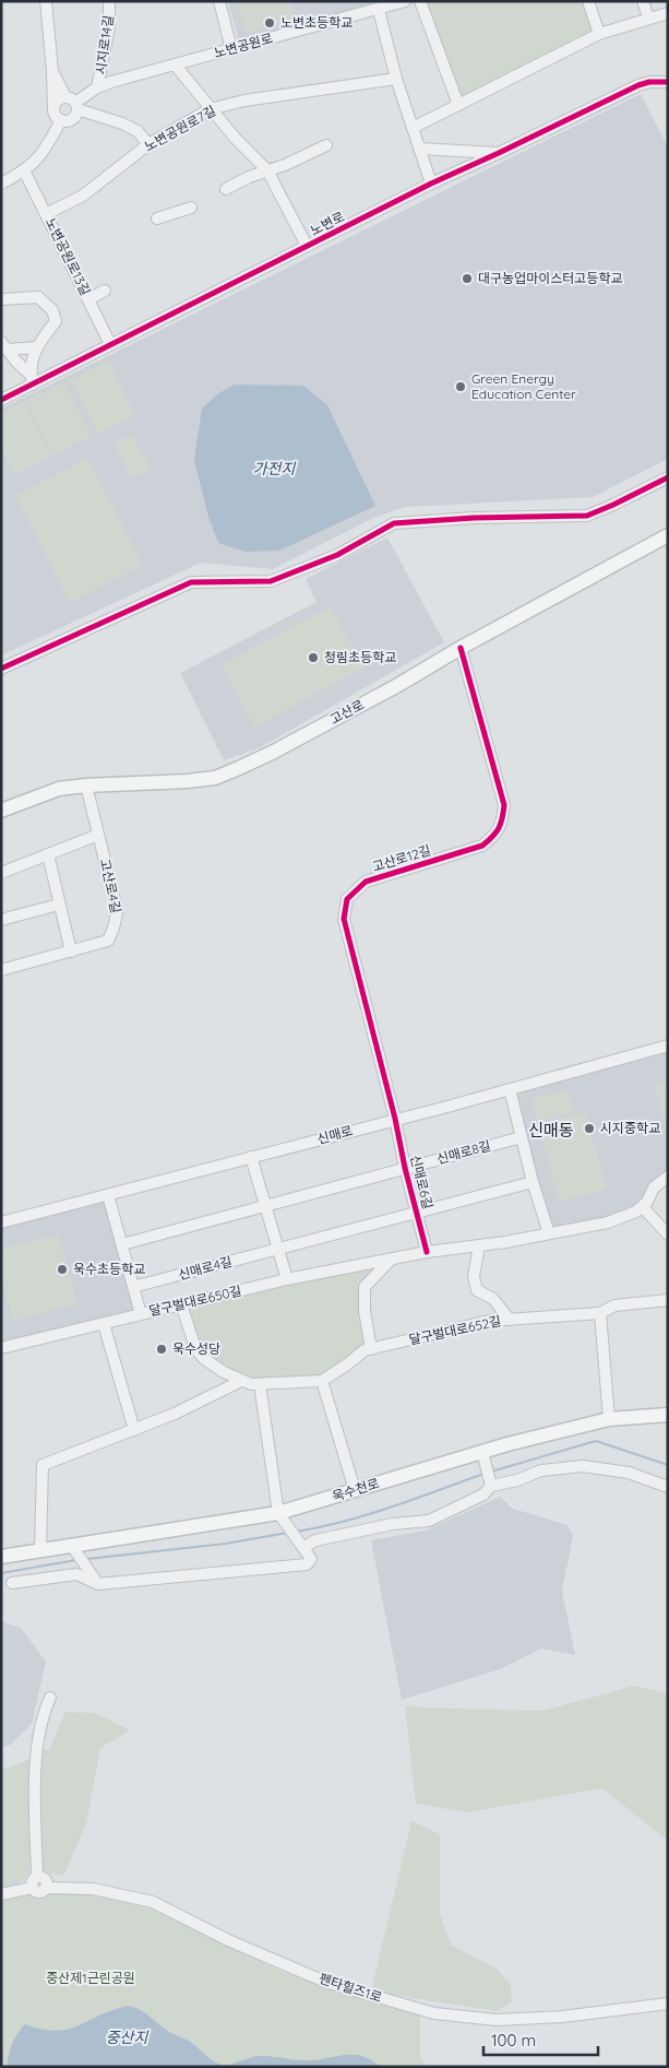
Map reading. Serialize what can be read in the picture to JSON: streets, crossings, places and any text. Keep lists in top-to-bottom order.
{
  "streets": {
    "main road": ["고산로", "욱수천로"],
    "street": [
      "시지로14길",
      "노변공원로",
      "노변공원로7길",
      "노변로",
      "노변공원로13길",
      "고산로12길",
      "고산로4길",
      "신매로",
      "신매로8길",
      "신매로6길",
      "신매로4길",
      "달구벌대로650길",
      "달구벌대로652길",
      "펜타힐즈1로"
    ]
  },
  "crossings": [
    ["시지로14길", "노변공원로"],
    ["노변공원로7길", "노변공원로13길"],
    ["노변로", "노변공원로13길"],
    ["고산로", "고산로12길"],
    ["고산로", "고산로4길"],
    ["고산로12길", "신매로"],
    ["고산로12길", "신매로6길"],
    ["신매로", "신매로6길"],
    ["신매로8길", "신매로6길"],
    ["신매로6길", "신매로4길"],
    ["신매로6길", "달구벌대로650길"],
    ["달구벌대로650길", "달구벌대로652길"]
  ],
  "districts": ["신매동"],
  "water": ["가전지", "중산지"],
  "parks": ["중산제1근린공원"],
  "places": [
    "노변초등학교",
    "대구농업마이스터고등학교",
    "Green Energy Education Center",
    "청림초등학교",
    "시지중학교",
    "욱수초등학교",
    "욱수성당"
  ],
  "scale_bar": "100 m"
}
